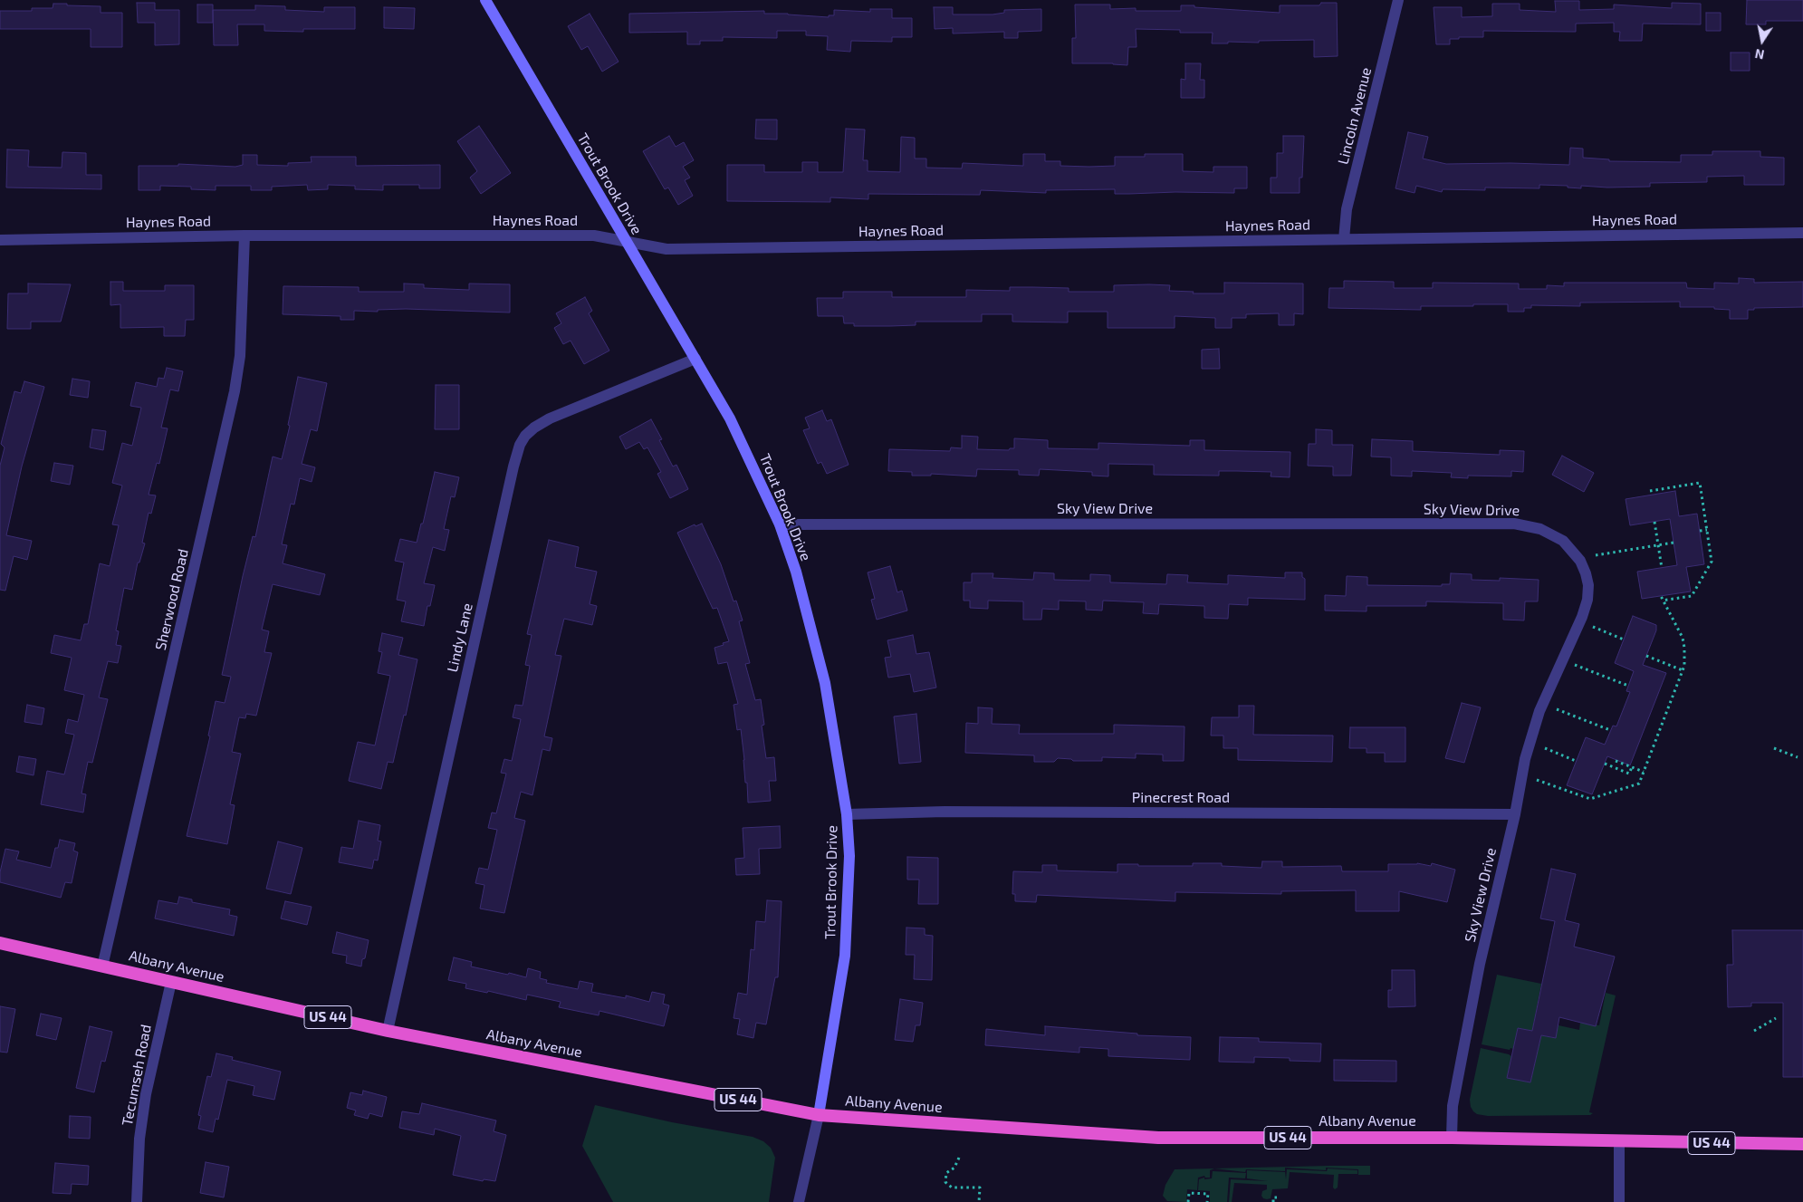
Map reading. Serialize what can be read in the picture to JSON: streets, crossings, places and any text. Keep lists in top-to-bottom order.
{
  "streets": {
    "highway": ["Albany Avenue", "US 44"],
    "main road": ["Trout Brook Drive"],
    "street": [
      "Lincoln Avenue",
      "Haynes Road",
      "Sky View Drive",
      "Sherwood Road",
      "Lindy Lane",
      "Pinecrest Road",
      "Tecumseh Road"
    ]
  },
  "crossings": [
    ["Lincoln Avenue", "Haynes Road"],
    ["Trout Brook Drive", "Haynes Road"],
    ["Trout Brook Drive", "Sky View Drive"],
    ["Trout Brook Drive", "Lindy Lane"],
    ["Trout Brook Drive", "Pinecrest Road"],
    ["Trout Brook Drive", "Albany Avenue"],
    ["Haynes Road", "Sherwood Road"],
    ["Sky View Drive", "Pinecrest Road"],
    ["Sky View Drive", "Albany Avenue"],
    ["Sherwood Road", "Albany Avenue"],
    ["Lindy Lane", "Albany Avenue"],
    ["Albany Avenue", "Tecumseh Road"]
  ],
  "north": "bottom"
}
